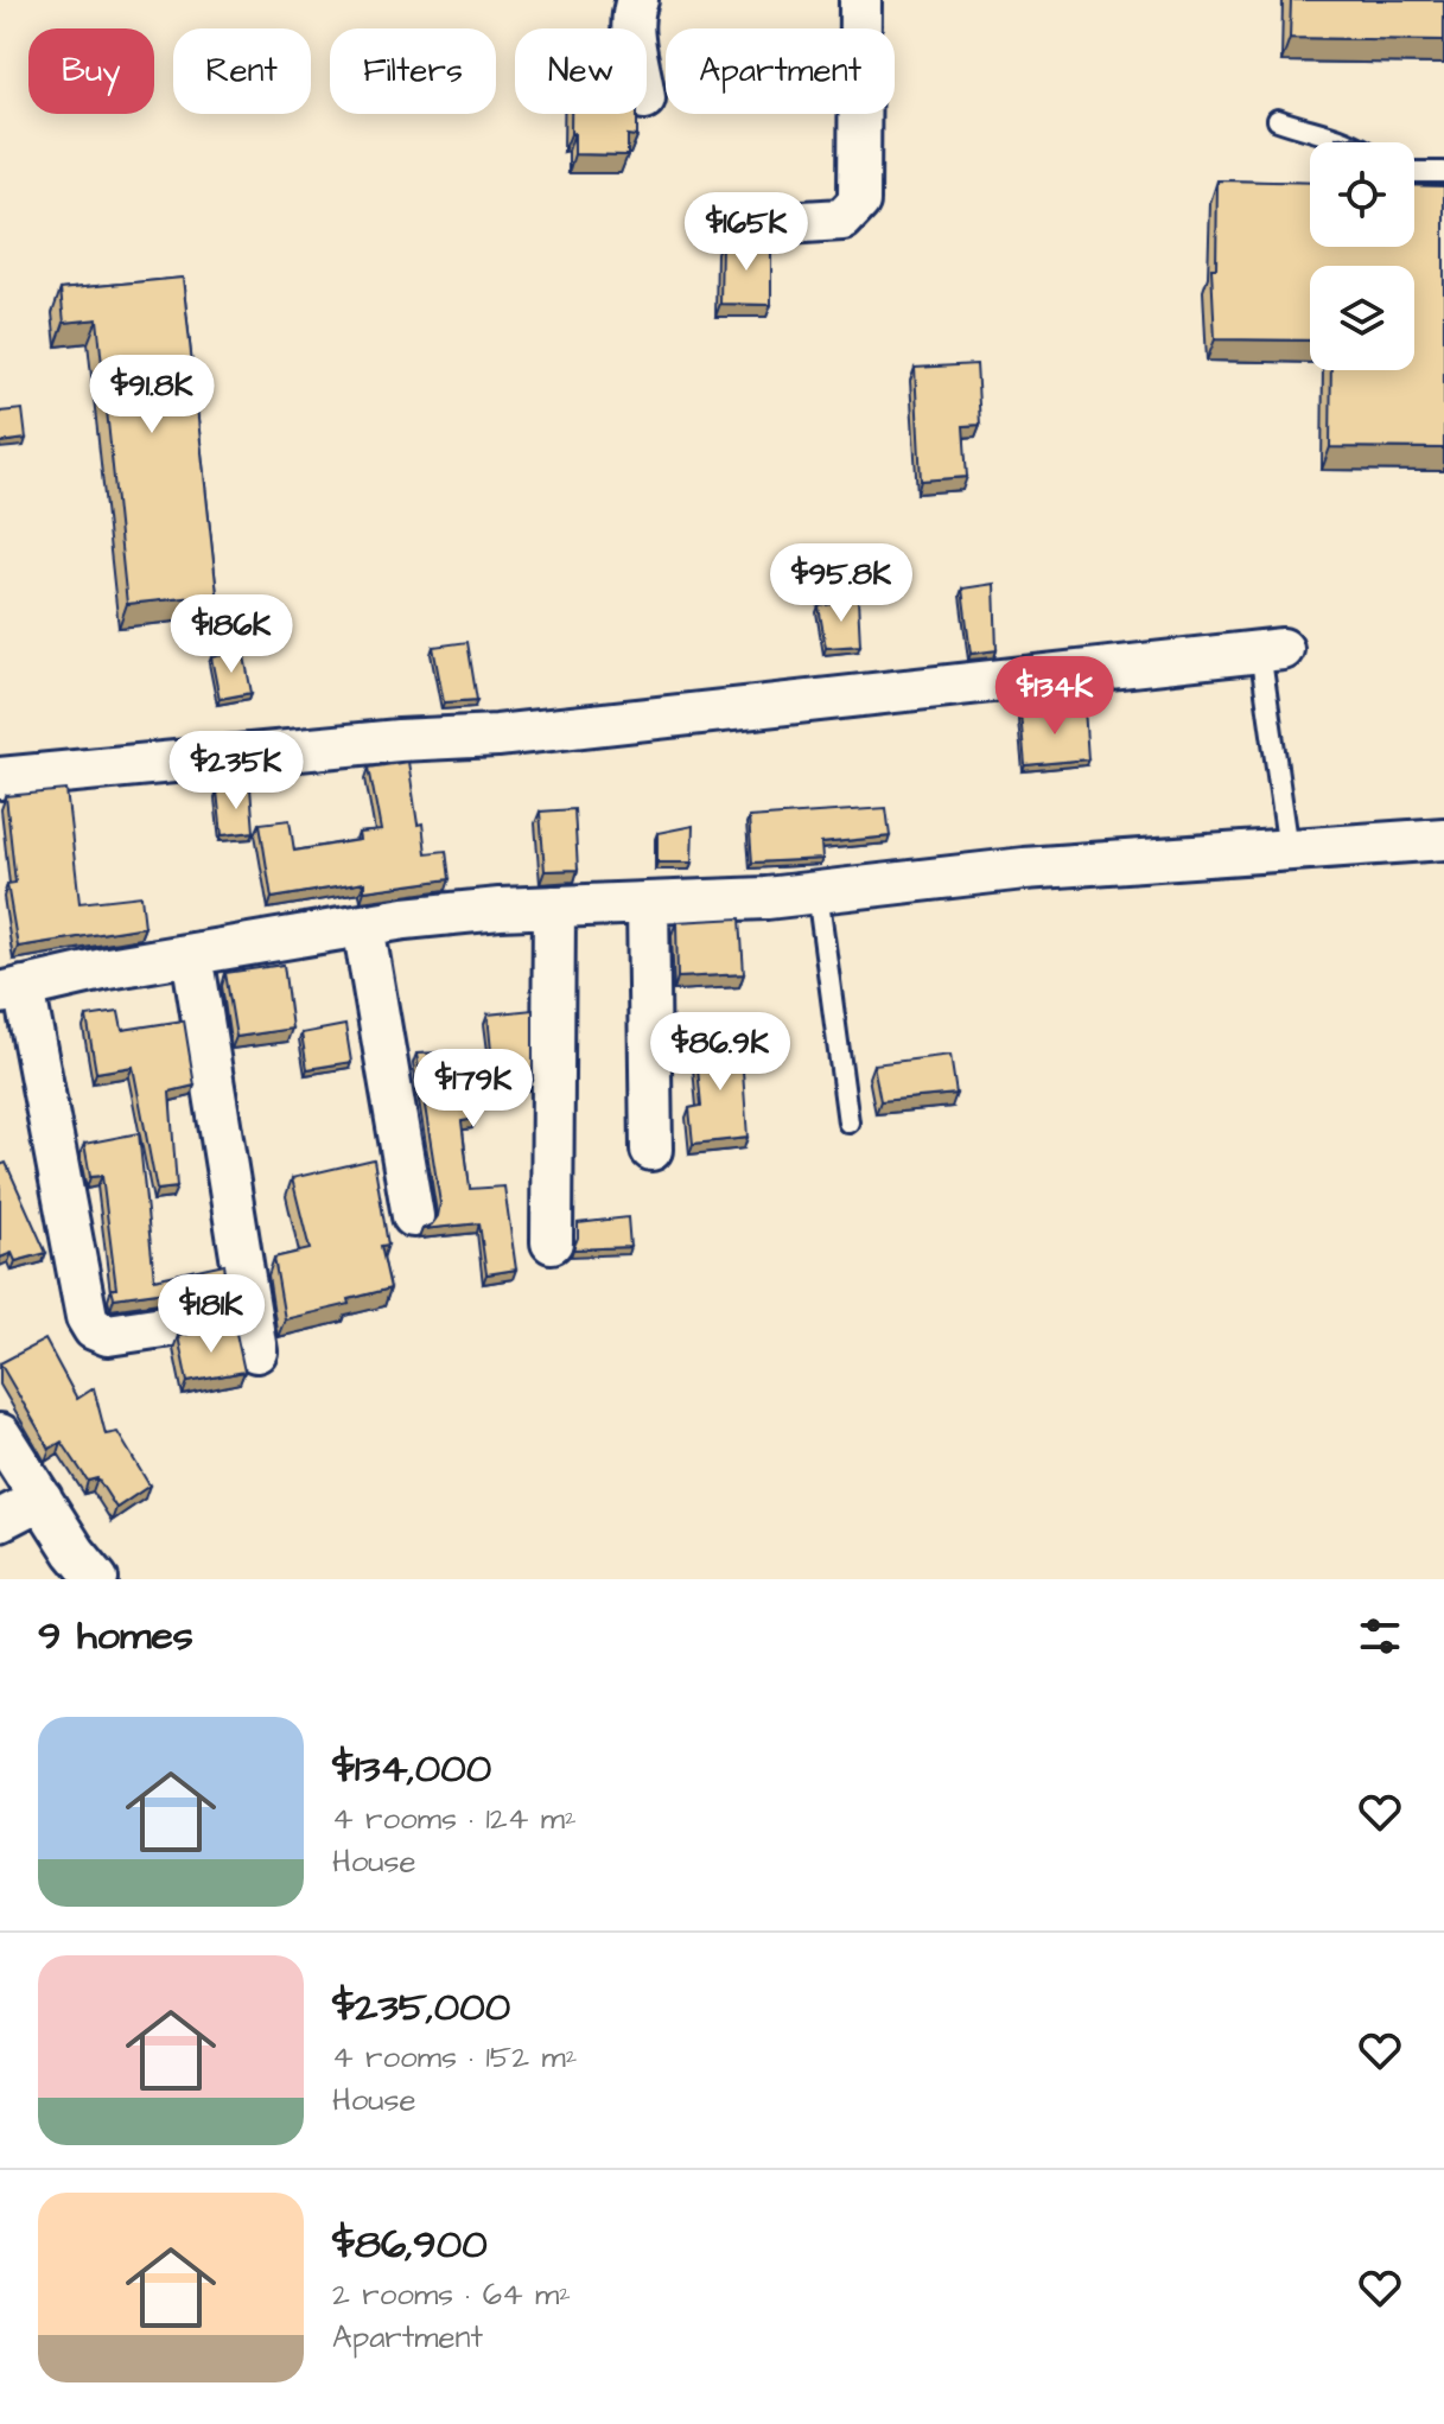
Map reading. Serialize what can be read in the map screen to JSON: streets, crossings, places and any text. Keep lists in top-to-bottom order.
{
  "page": {
    "chip": [
      "Buy",
      "Rent",
      "Filters",
      "New",
      "Apartment"
    ],
    "price": [
      "$165K",
      "$91.8K",
      "$95.8K",
      "$186K",
      "$134K",
      "$235K",
      "$86.9K",
      "$179K",
      "$181K"
    ],
    "heading": "9 homes",
    "list": [
      {
        "name": "$134,000",
        "note": "4 rooms · 124 m² · House"
      },
      {
        "name": "$235,000",
        "note": "4 rooms · 152 m² · House"
      },
      {
        "name": "$86,900",
        "note": "2 rooms · 64 m² · Apartment"
      }
    ]
  }
}
